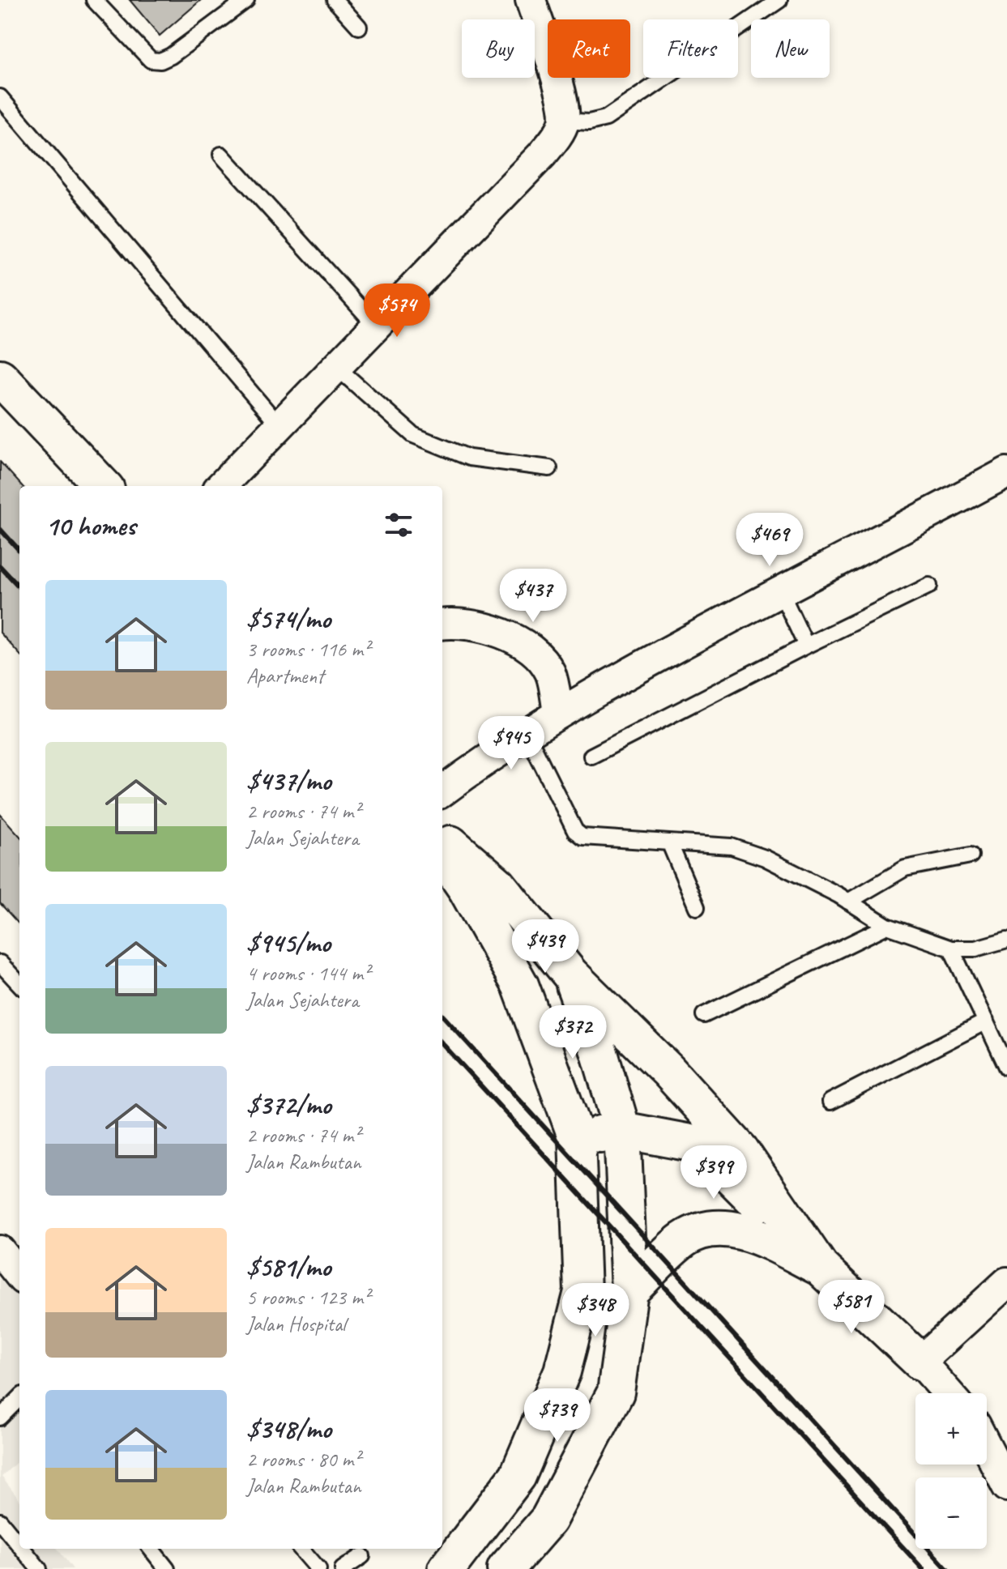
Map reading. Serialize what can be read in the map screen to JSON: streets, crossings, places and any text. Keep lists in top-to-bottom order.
{
  "page": {
    "chip": [
      "Buy",
      "Rent",
      "Filters",
      "New"
    ],
    "price": [
      "$574",
      "$469",
      "$437",
      "$945",
      "$439",
      "$372",
      "$399",
      "$581",
      "$348",
      "$739"
    ],
    "heading": "10 homes",
    "list": [
      {
        "name": "$574/mo",
        "note": "3 rooms · 116 m² · Apartment"
      },
      {
        "name": "$437/mo",
        "note": "2 rooms · 74 m² · Jalan Sejahtera"
      },
      {
        "name": "$945/mo",
        "note": "4 rooms · 144 m² · Jalan Sejahtera"
      },
      {
        "name": "$372/mo",
        "note": "2 rooms · 74 m² · Jalan Rambutan"
      },
      {
        "name": "$581/mo",
        "note": "5 rooms · 123 m² · Jalan Hospital"
      },
      {
        "name": "$348/mo",
        "note": "2 rooms · 80 m² · Jalan Rambutan"
      }
    ],
    "map_buttons": ["+", "−"]
  }
}
